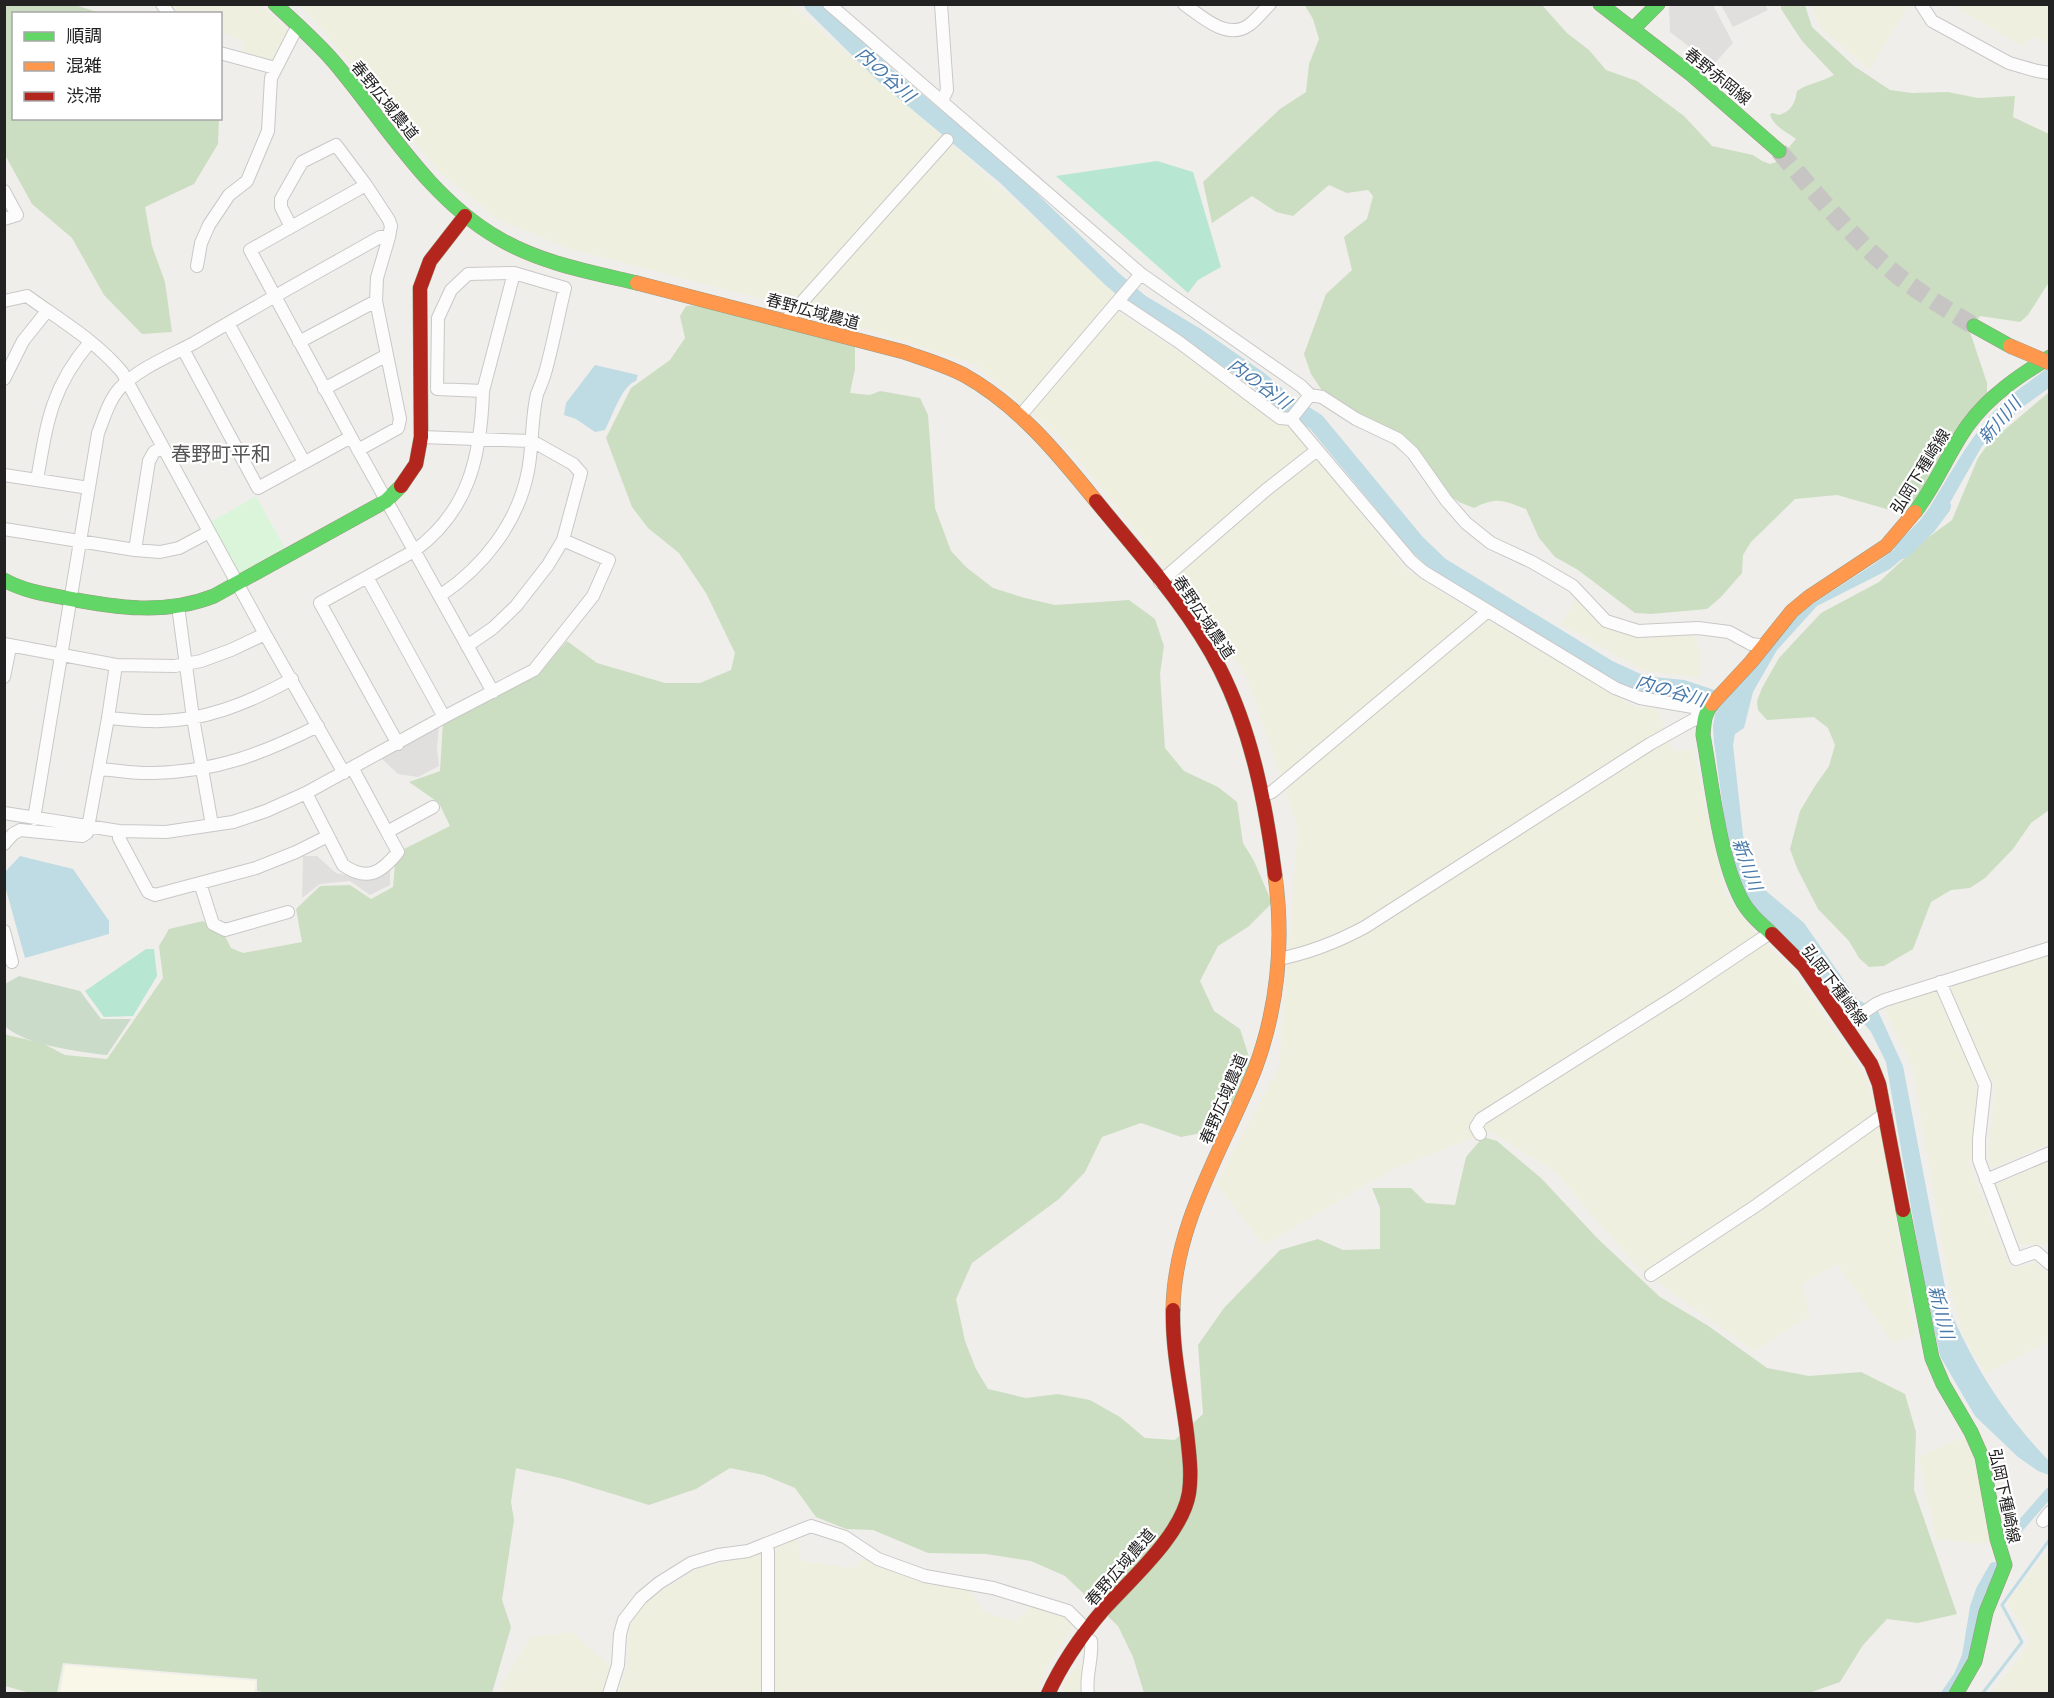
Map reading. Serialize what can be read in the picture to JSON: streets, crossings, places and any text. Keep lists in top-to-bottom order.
{
  "streets": {
    "street": ["春野赤岡線", "春野広域農道", "弘岡下種崎線"]
  },
  "districts": ["春野町平和"],
  "water": ["内の谷川", "新川川"],
  "legend": ["順調", "混雑", "渋滞"]
}
